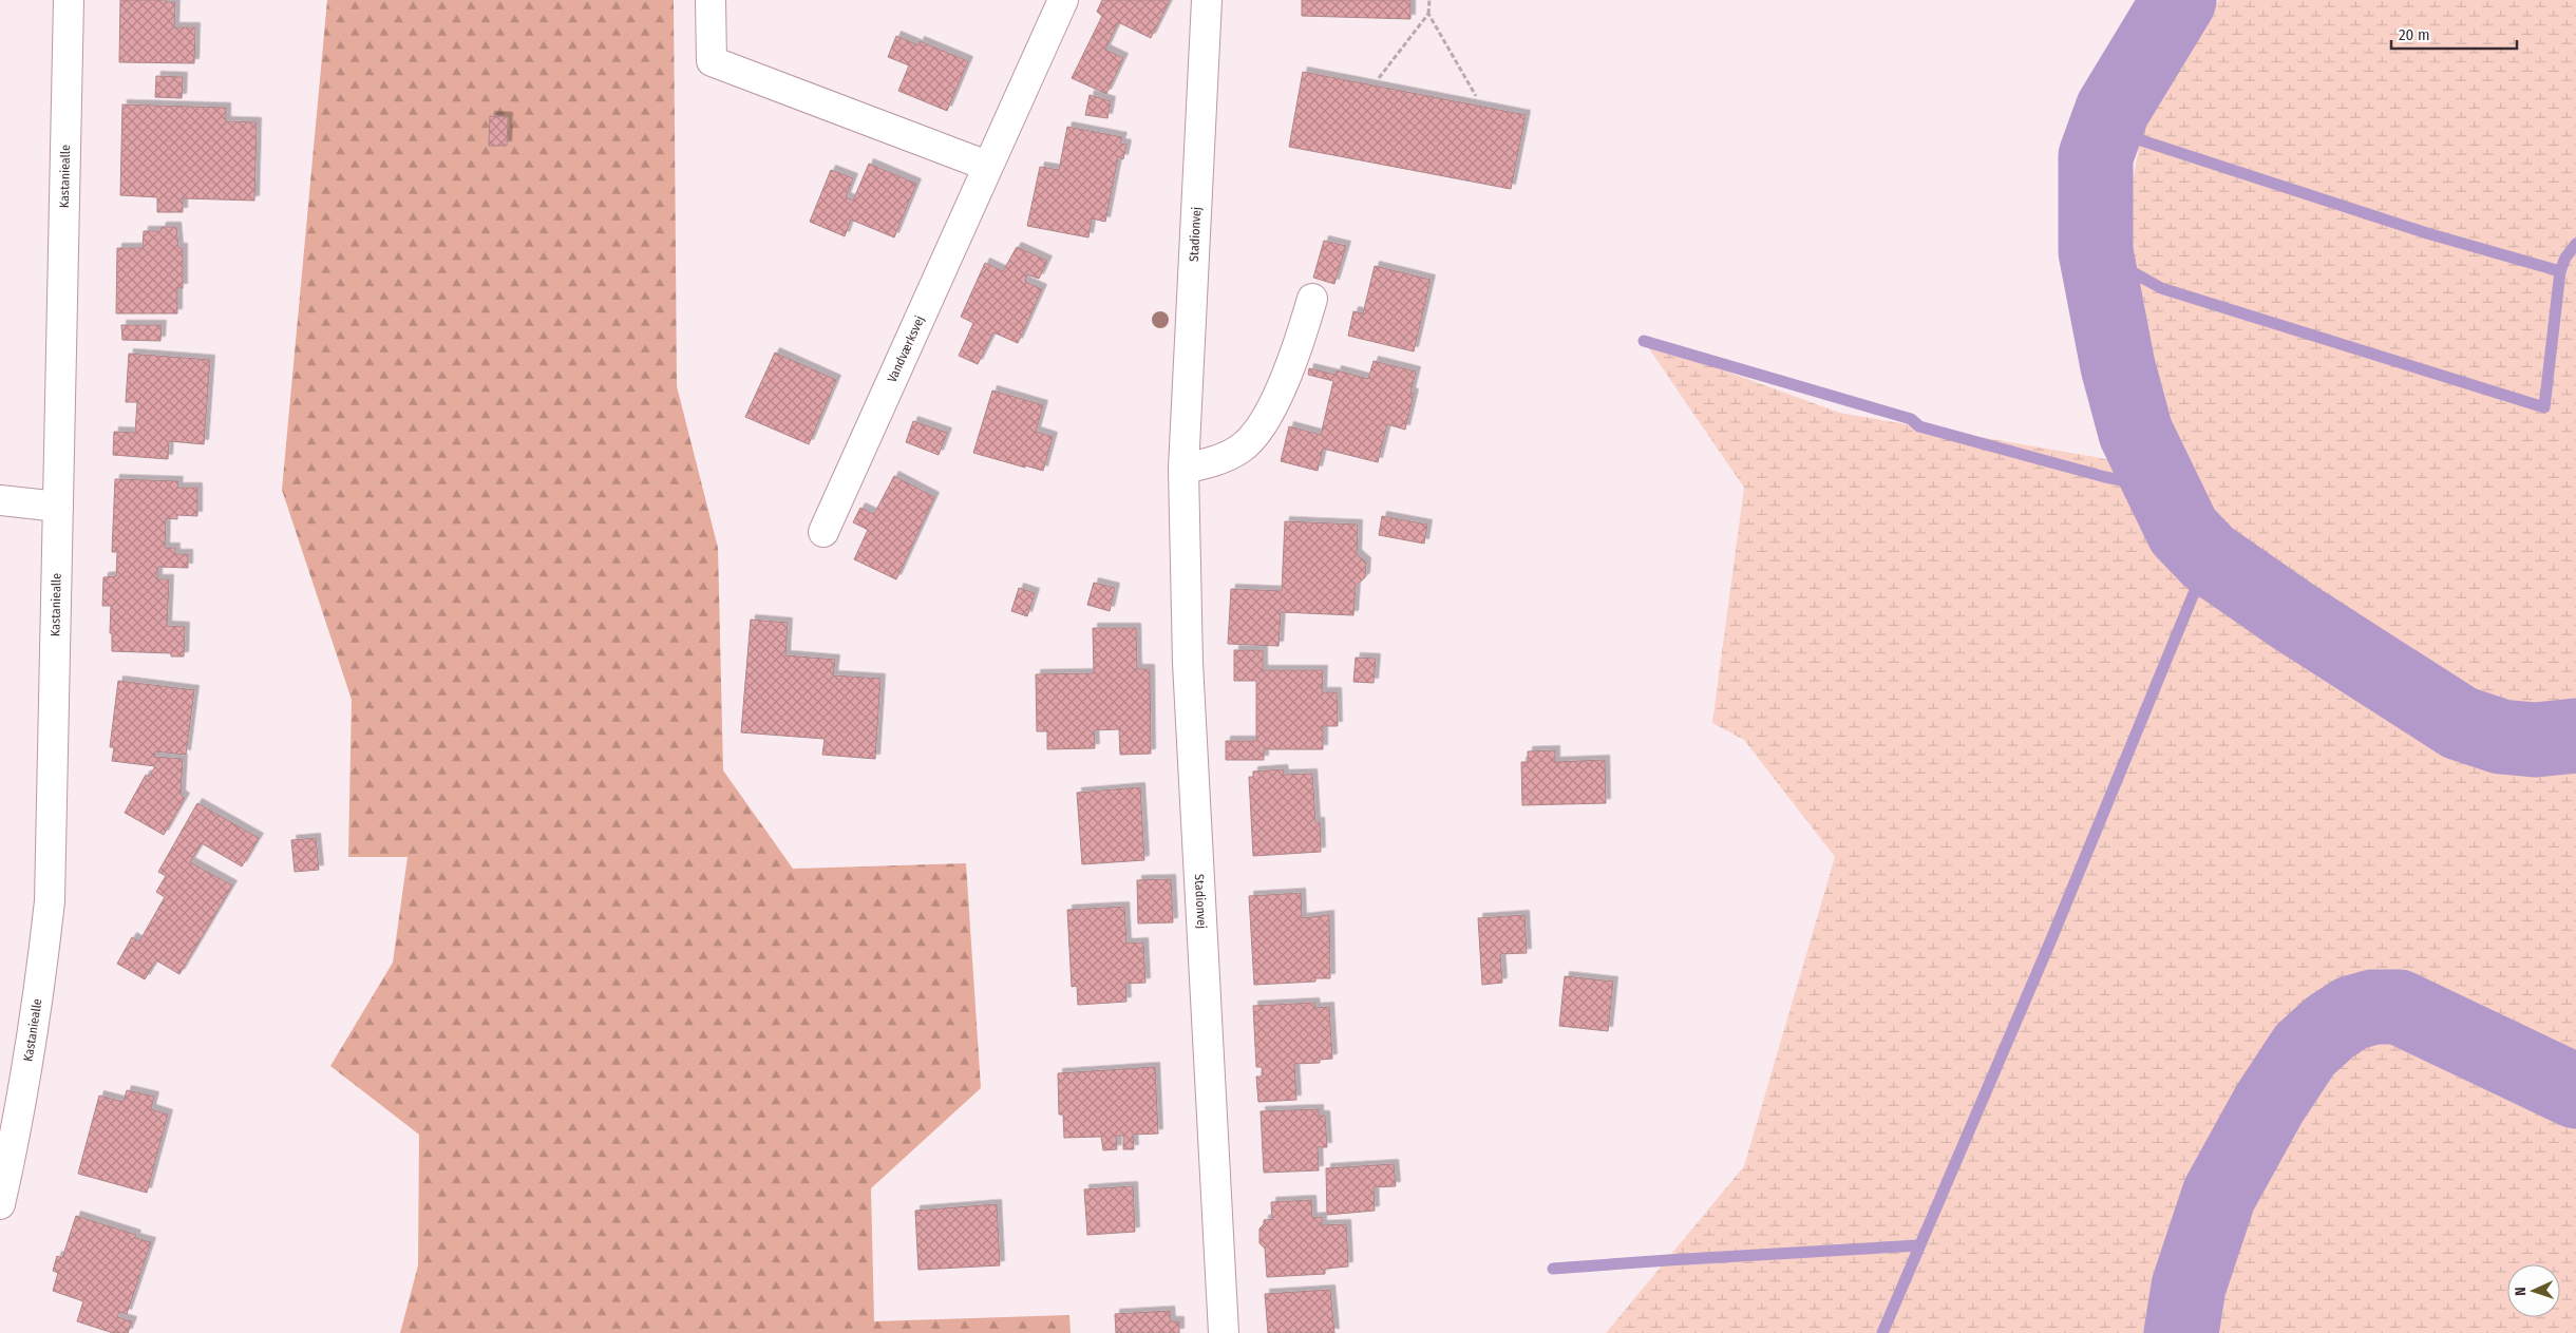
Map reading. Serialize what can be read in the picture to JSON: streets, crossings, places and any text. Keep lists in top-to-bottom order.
{
  "streets": {
    "street": ["Kastaniealle", "Stadionvej", "Vandværksvej"]
  },
  "scale_bar": "20 m",
  "north": "left"
}
